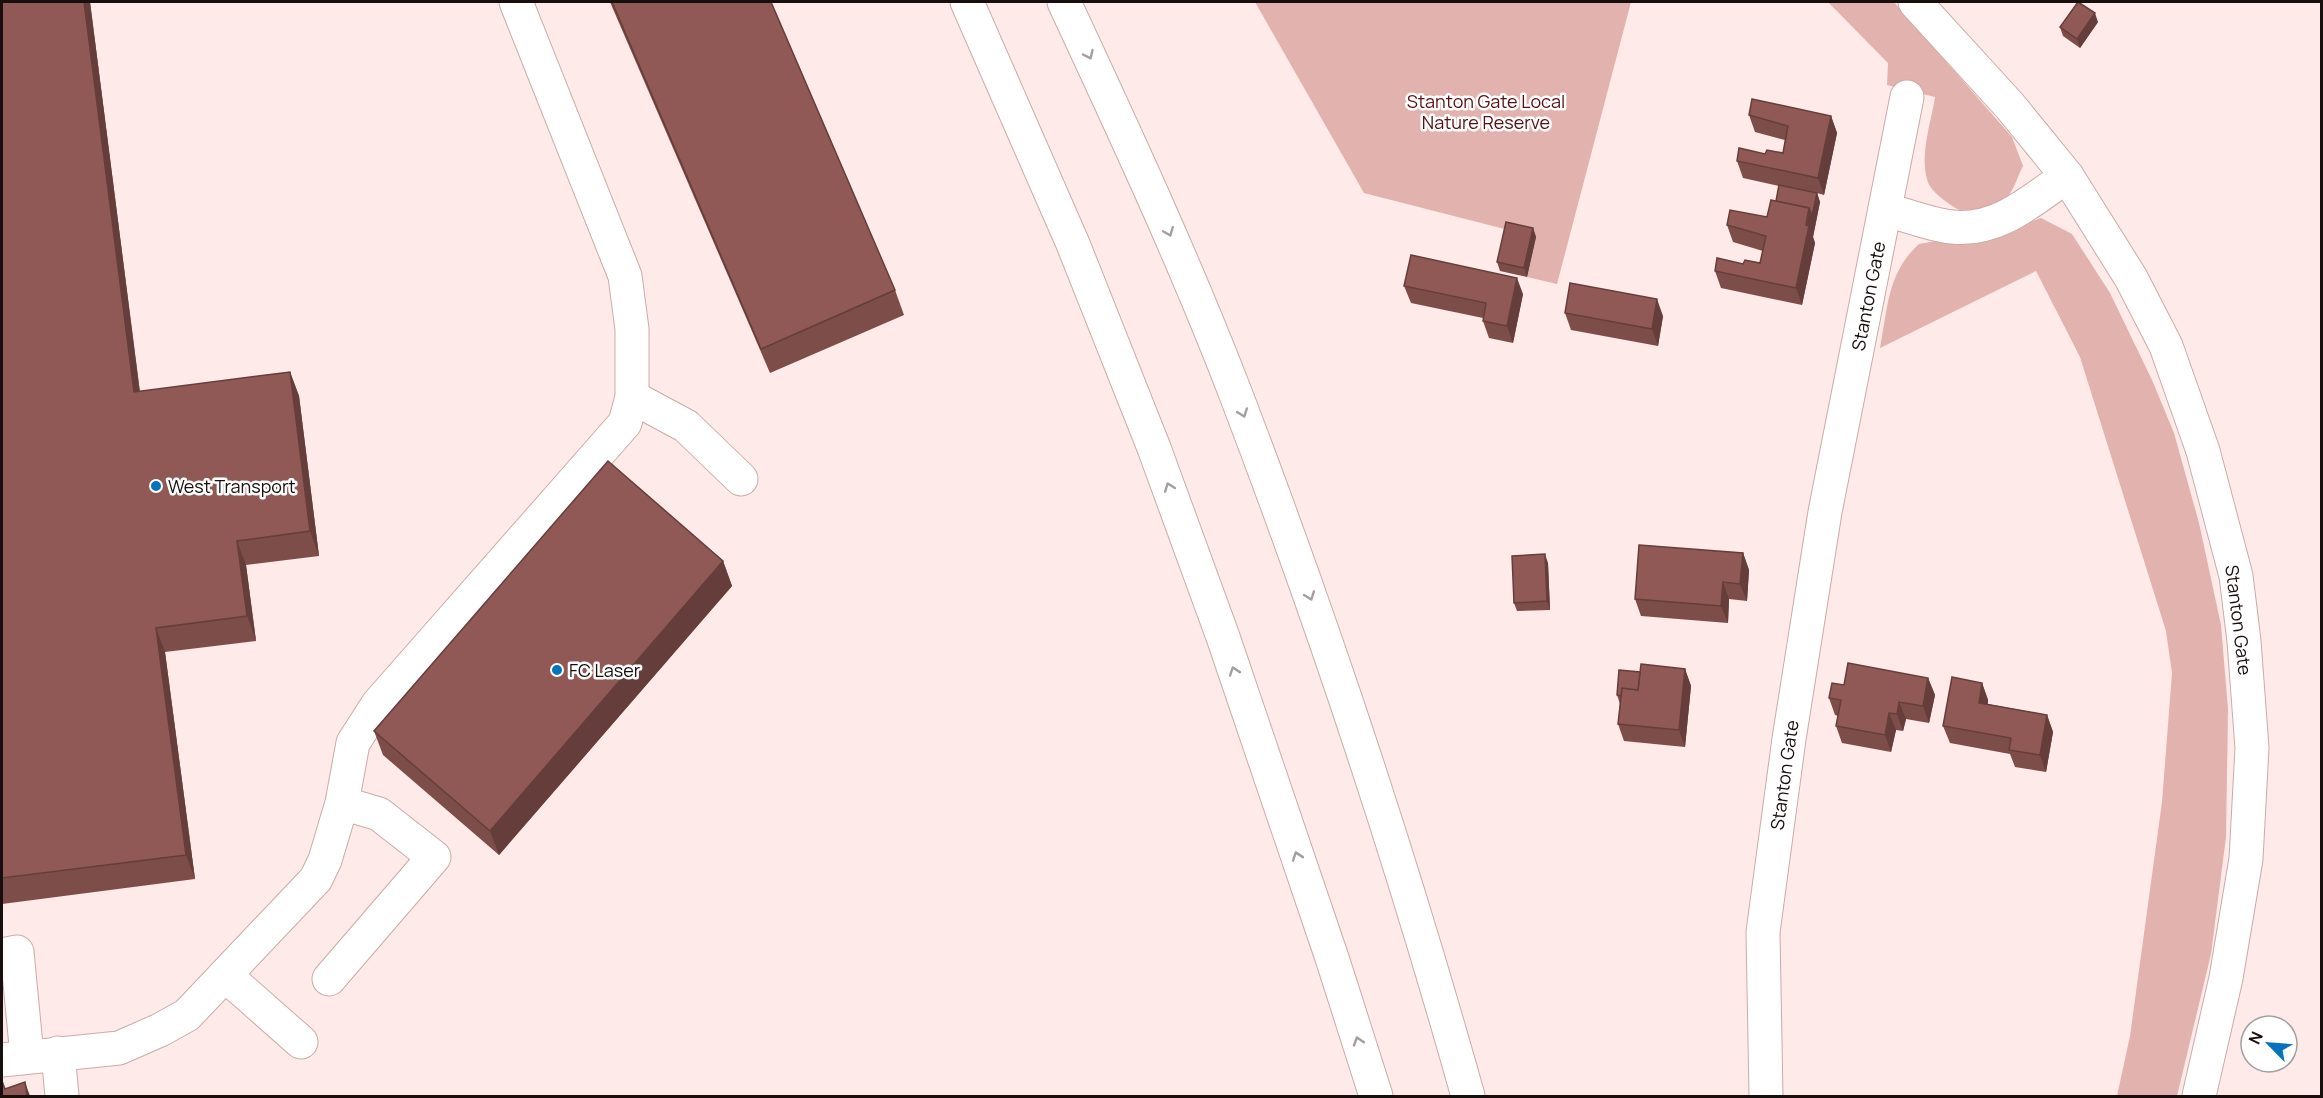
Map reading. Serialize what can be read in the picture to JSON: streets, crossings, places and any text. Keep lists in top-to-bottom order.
{
  "streets": {
    "main road": ["Stanton Gate"]
  },
  "parks": ["Stanton Gate Local Nature Reserve"],
  "places": ["West Transport", "FC Laser"],
  "north": "top left"
}
